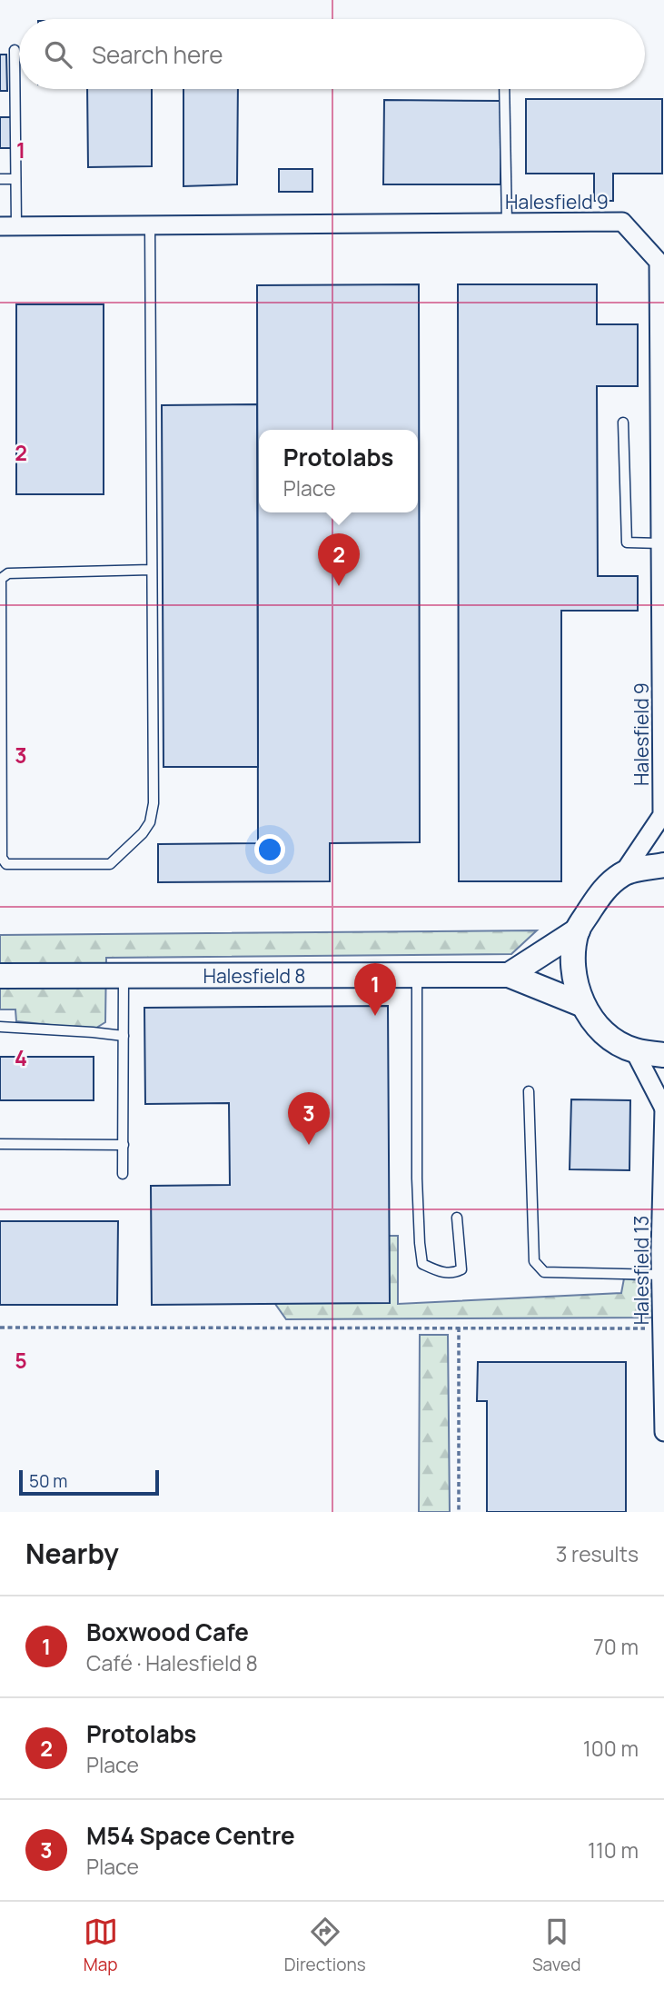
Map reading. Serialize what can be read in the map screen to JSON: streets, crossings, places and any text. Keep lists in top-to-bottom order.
{
  "streets": {
    "street": ["Halesfield 9", "Halesfield 8", "Halesfield 13"]
  },
  "scale_bar": "50 m",
  "page": {
    "search": "Search here",
    "popup": ["Protolabs", "Place"],
    "pins": ["2", "1", "3"],
    "scale": "50 m",
    "heading": ["Nearby", "3 results"],
    "list": [
      {
        "mark": "1",
        "name": "Boxwood Cafe",
        "note": "Café · Halesfield 8",
        "value": "70 m"
      },
      {
        "mark": "2",
        "name": "Protolabs",
        "note": "Place",
        "value": "100 m"
      },
      {
        "mark": "3",
        "name": "M54 Space Centre",
        "note": "Place",
        "value": "110 m"
      }
    ],
    "nav": ["Map", "Directions", "Saved"]
  },
  "grid": {
    "rows": [
      "1",
      "2",
      "3",
      "4",
      "5"
    ]
  }
}
